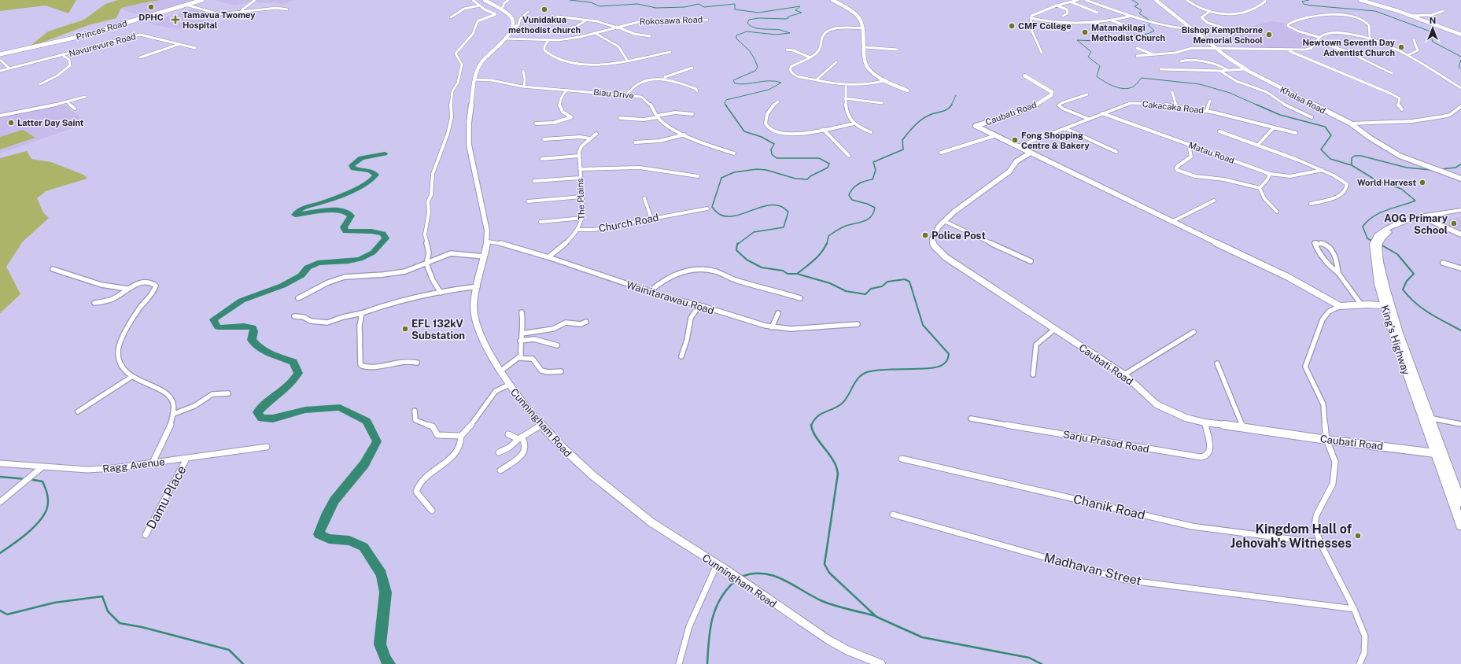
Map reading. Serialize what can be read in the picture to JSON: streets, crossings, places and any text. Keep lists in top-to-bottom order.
{
  "streets": {
    "highway": ["King's Highway"],
    "main road": ["Princes Road"],
    "street": [
      "Rokosawa Road",
      "Navurevure Road",
      "Biau Drive",
      "Khalsa Road",
      "Cakacaka Road",
      "Caubati Road",
      "Matau Road",
      "The Plains",
      "Church Road",
      "Wainitarawau Road",
      "Cunningham Road",
      "Sarju Prasad Road",
      "Ragg Avenue",
      "Damu Place",
      "Chanik Road",
      "Madhavan Street"
    ]
  },
  "crossings": [
    ["Rokosawa Road", "Cunningham Road"],
    ["Biau Drive", "Cunningham Road"],
    ["Cakacaka Road", "Caubati Road"],
    ["Cakacaka Road", "Matau Road"],
    ["Caubati Road", "King's Highway"],
    ["Caubati Road", "Sarju Prasad Road"],
    ["The Plains", "Church Road"],
    ["The Plains", "Wainitarawau Road"],
    ["Wainitarawau Road", "Cunningham Road"],
    ["Ragg Avenue", "Damu Place"]
  ],
  "places": {
    "other": [
      "DPHC",
      "Vunidakua methodist church",
      "CMF College",
      "Matanakilagi Methodist Church",
      "Bishop Kempthorne Memorial School",
      "Newtown Seventh Day Adventist Church",
      "Latter Day Saint",
      "Fong Shopping Centre & Bakery",
      "World Harvest",
      "AOG Primary School",
      "Police Post",
      "EFL 132kV Substation",
      "Kingdom Hall of Jehovah's Witnesses"
    ],
    "health": ["Tamavua Twomey Hospital"]
  },
  "north": "top"
}
